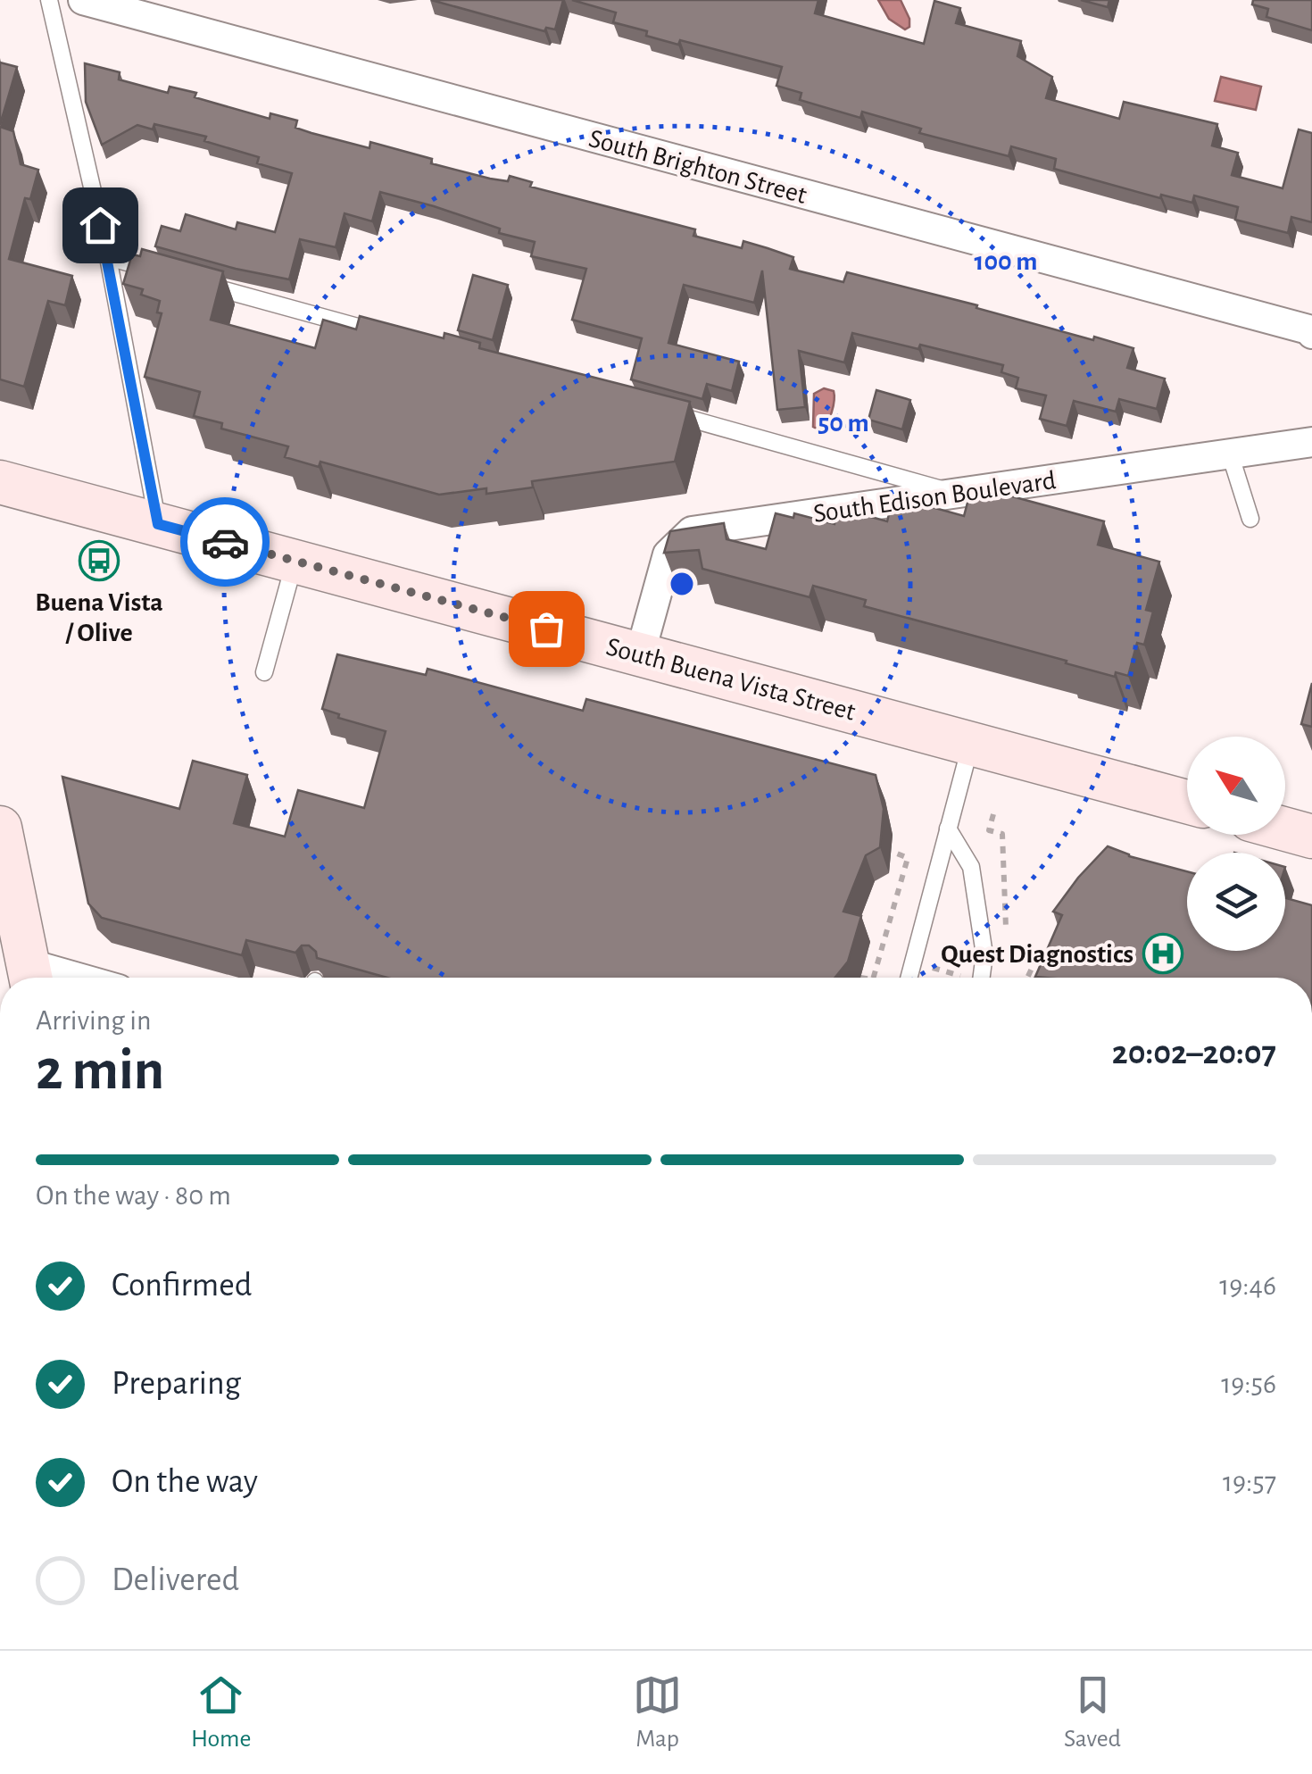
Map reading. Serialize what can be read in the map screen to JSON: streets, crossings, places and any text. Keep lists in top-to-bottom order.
{
  "streets": {
    "main road": ["South Buena Vista Street"],
    "street": ["South Brighton Street", "South Edison Boulevard"]
  },
  "crossings": [
    ["South Edison Boulevard", "South Buena Vista Street"]
  ],
  "places": {
    "bus stop": ["Buena Vista / Olive"],
    "hospital": ["Quest Diagnostics"]
  },
  "north": "top left",
  "page": {
    "heading": ["2 min", "Arriving in", "20:02–20:07"],
    "bar": "On the way · 80 m",
    "list": [
      ["Confirmed", "19:46"],
      ["Preparing", "19:56"],
      ["On the way", "19:57"],
      "Delivered"
    ],
    "tabs": ["Home", "Map", "Saved"]
  },
  "rings": ["100 m", "50 m"]
}
